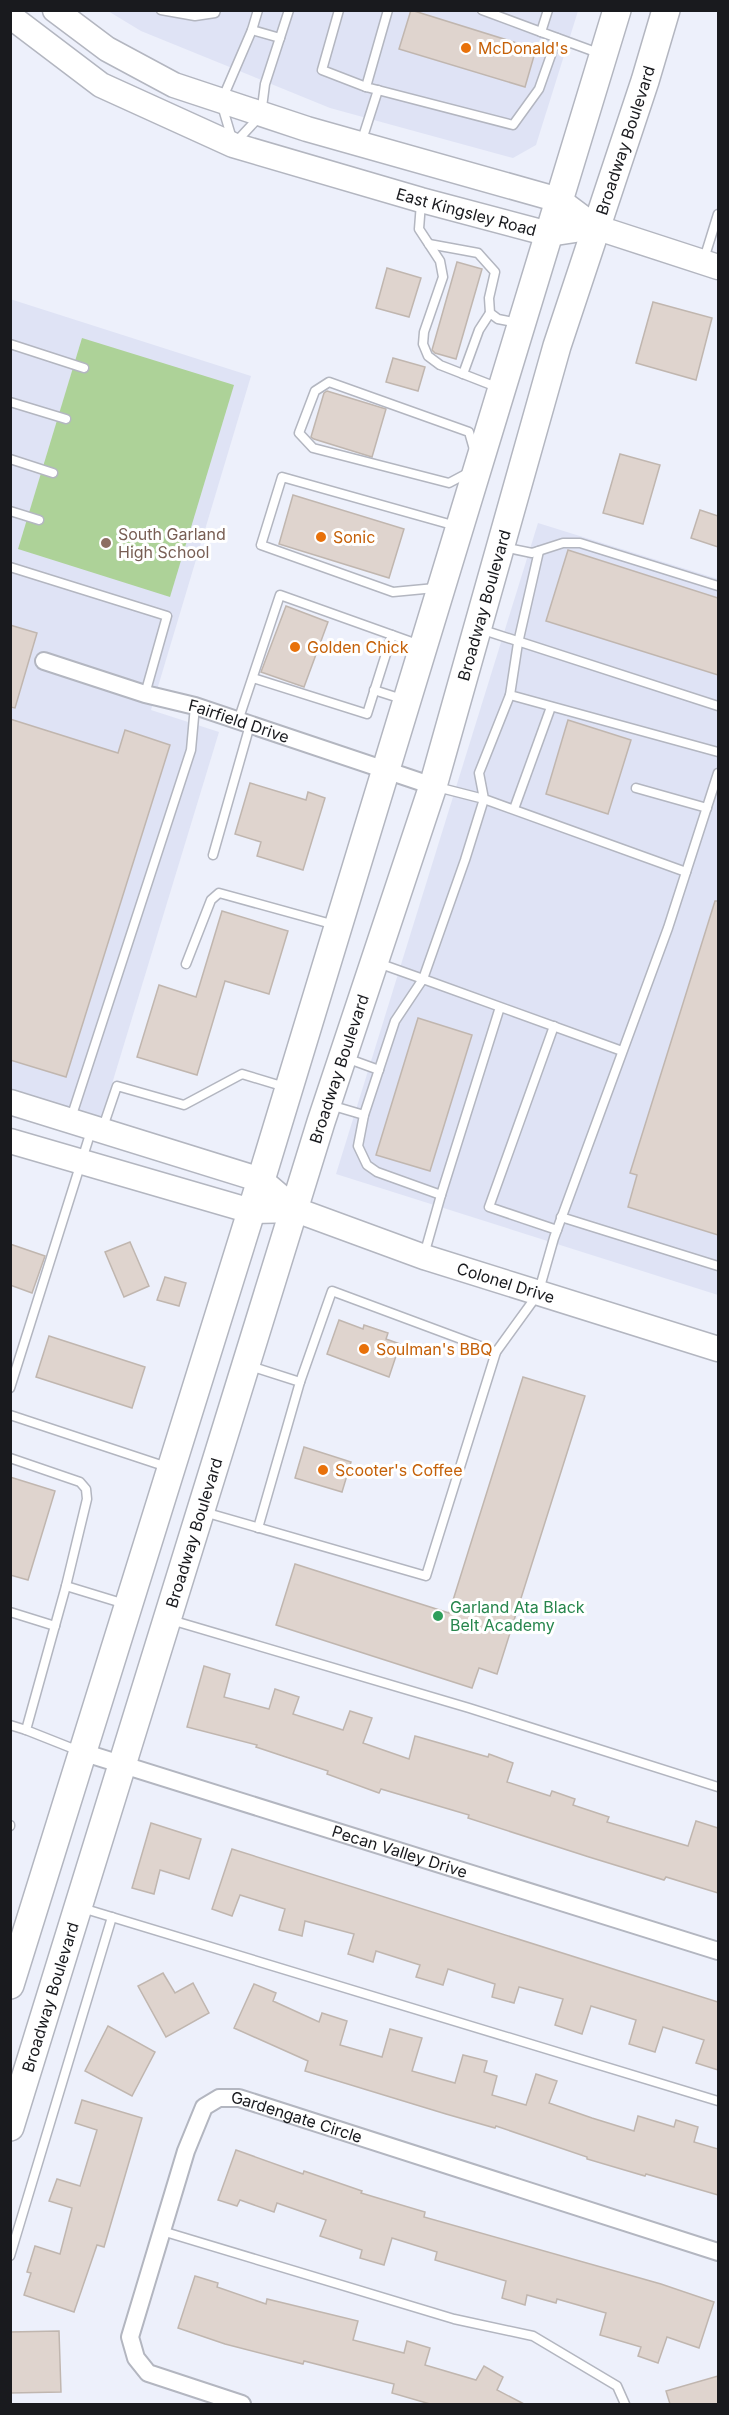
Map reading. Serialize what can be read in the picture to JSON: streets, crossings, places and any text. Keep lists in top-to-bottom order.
{
  "streets": {
    "main road": ["Broadway Boulevard", "East Kingsley Road", "Colonel Drive"],
    "street": ["Fairfield Drive", "Pecan Valley Drive", "Gardengate Circle"]
  },
  "crossings": [
    ["Broadway Boulevard", "East Kingsley Road"],
    ["Broadway Boulevard", "Fairfield Drive"],
    ["Broadway Boulevard", "Colonel Drive"],
    ["Broadway Boulevard", "Pecan Valley Drive"]
  ],
  "places": [
    "McDonald's",
    "Sonic",
    "South Garland High School",
    "Golden Chick",
    "Soulman's BBQ",
    "Scooter's Coffee",
    "Garland Ata Black Belt Academy"
  ]
}
